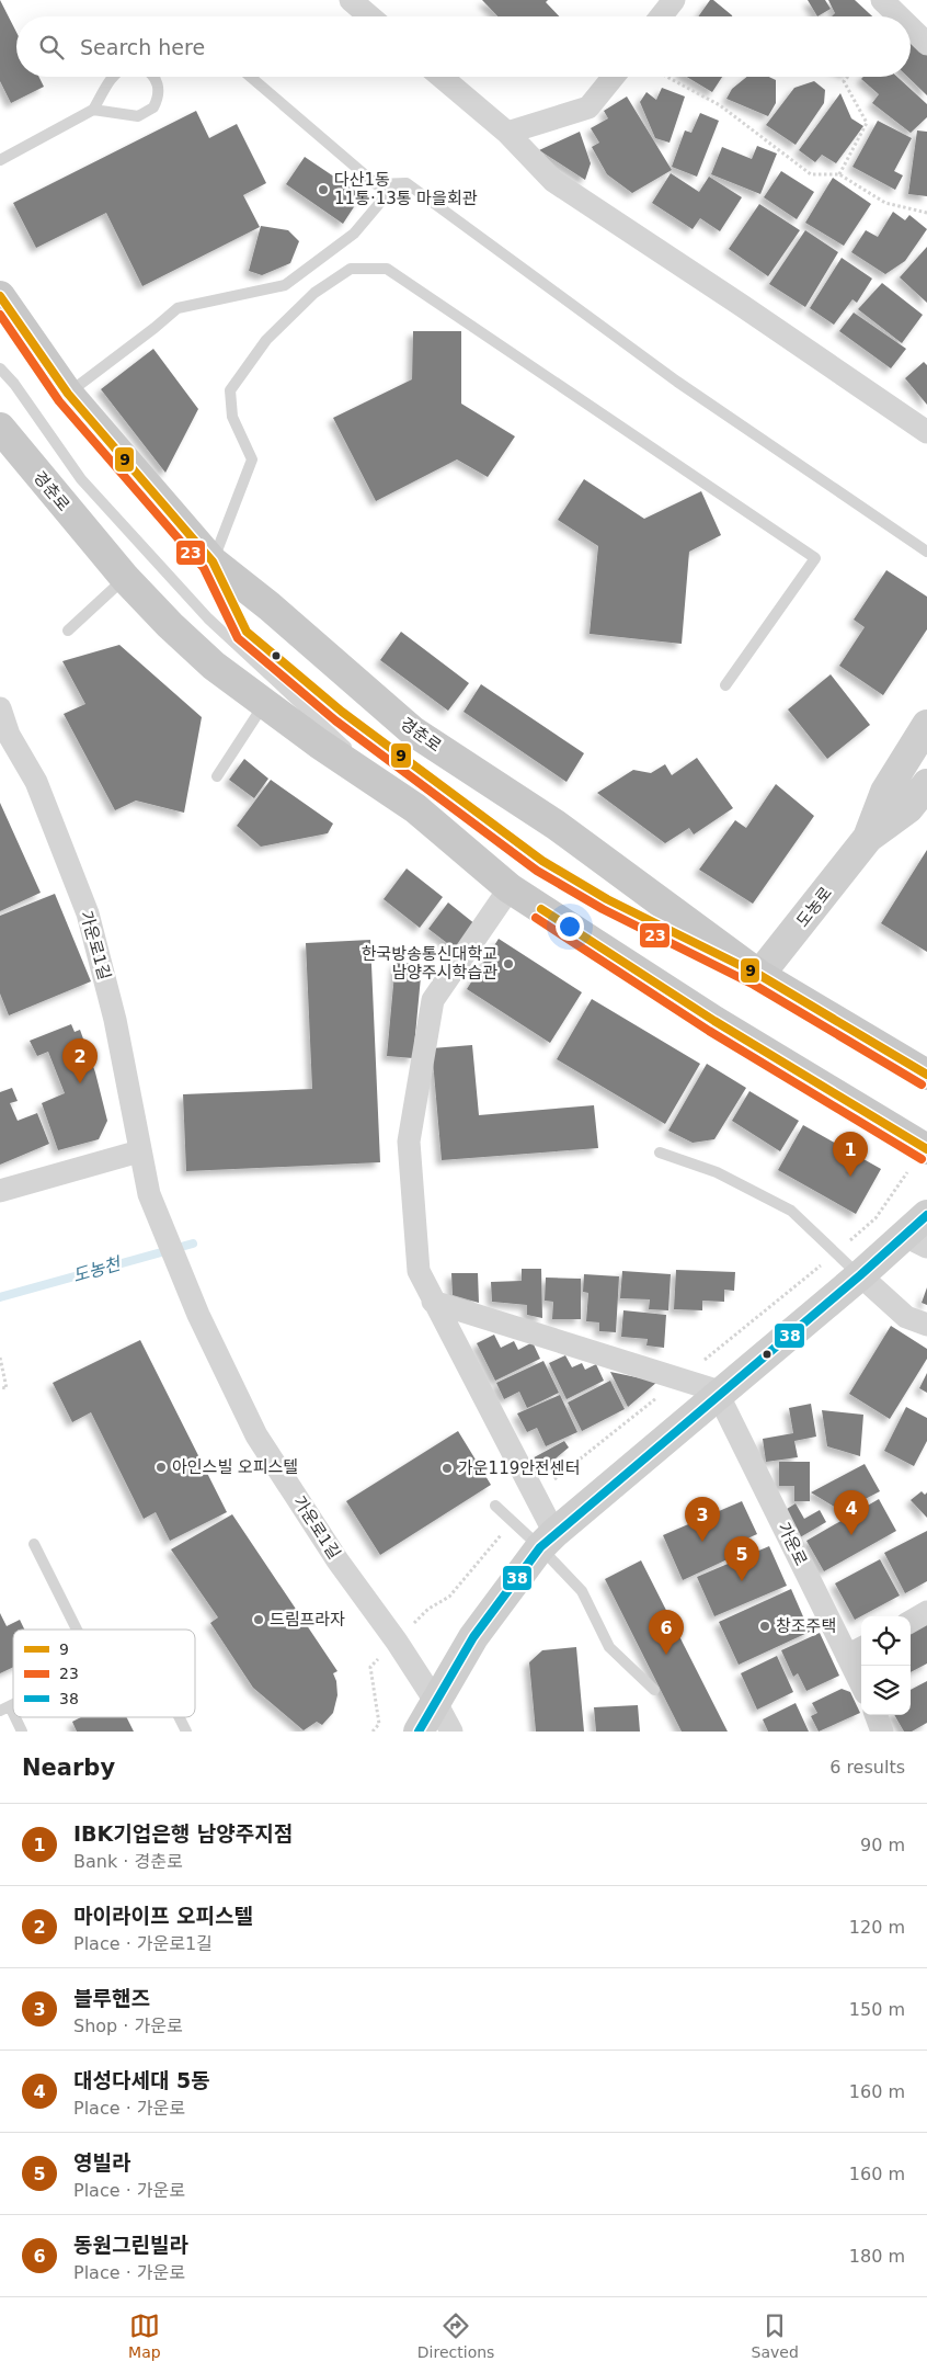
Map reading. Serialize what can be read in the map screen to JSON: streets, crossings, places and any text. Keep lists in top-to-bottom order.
{
  "streets": {
    "main road": ["경춘로"],
    "street": ["도농로", "가운로1길", "가운로"]
  },
  "crossings": [
    ["경춘로", "도농로"]
  ],
  "water": ["도농천"],
  "places": [
    "다산1동 11통·13통 마을회관",
    "한국방송통신대학교 남양주시학습관",
    "아인스빌 오피스텔",
    "가운119안전센터",
    "드림프라자",
    "창조주택"
  ],
  "lines": ["transit line 9", "transit line 23", "transit line 38"],
  "legend": ["9", "23", "38"],
  "page": {
    "search": "Search here",
    "pins": [
      "2",
      "1",
      "4",
      "3",
      "5",
      "6"
    ],
    "heading": ["Nearby", "6 results"],
    "list": [
      {
        "mark": "1",
        "name": "IBK기업은행 남양주지점",
        "note": "Bank · 경춘로",
        "value": "90 m"
      },
      {
        "mark": "2",
        "name": "마이라이프 오피스텔",
        "note": "Place · 가운로1길",
        "value": "120 m"
      },
      {
        "mark": "3",
        "name": "블루핸즈",
        "note": "Shop · 가운로",
        "value": "150 m"
      },
      {
        "mark": "4",
        "name": "대성다세대 5동",
        "note": "Place · 가운로",
        "value": "160 m"
      },
      {
        "mark": "5",
        "name": "영빌라",
        "note": "Place · 가운로",
        "value": "160 m"
      },
      {
        "mark": "6",
        "name": "동원그린빌라",
        "note": "Place · 가운로",
        "value": "180 m"
      }
    ],
    "nav": ["Map", "Directions", "Saved"]
  }
}
